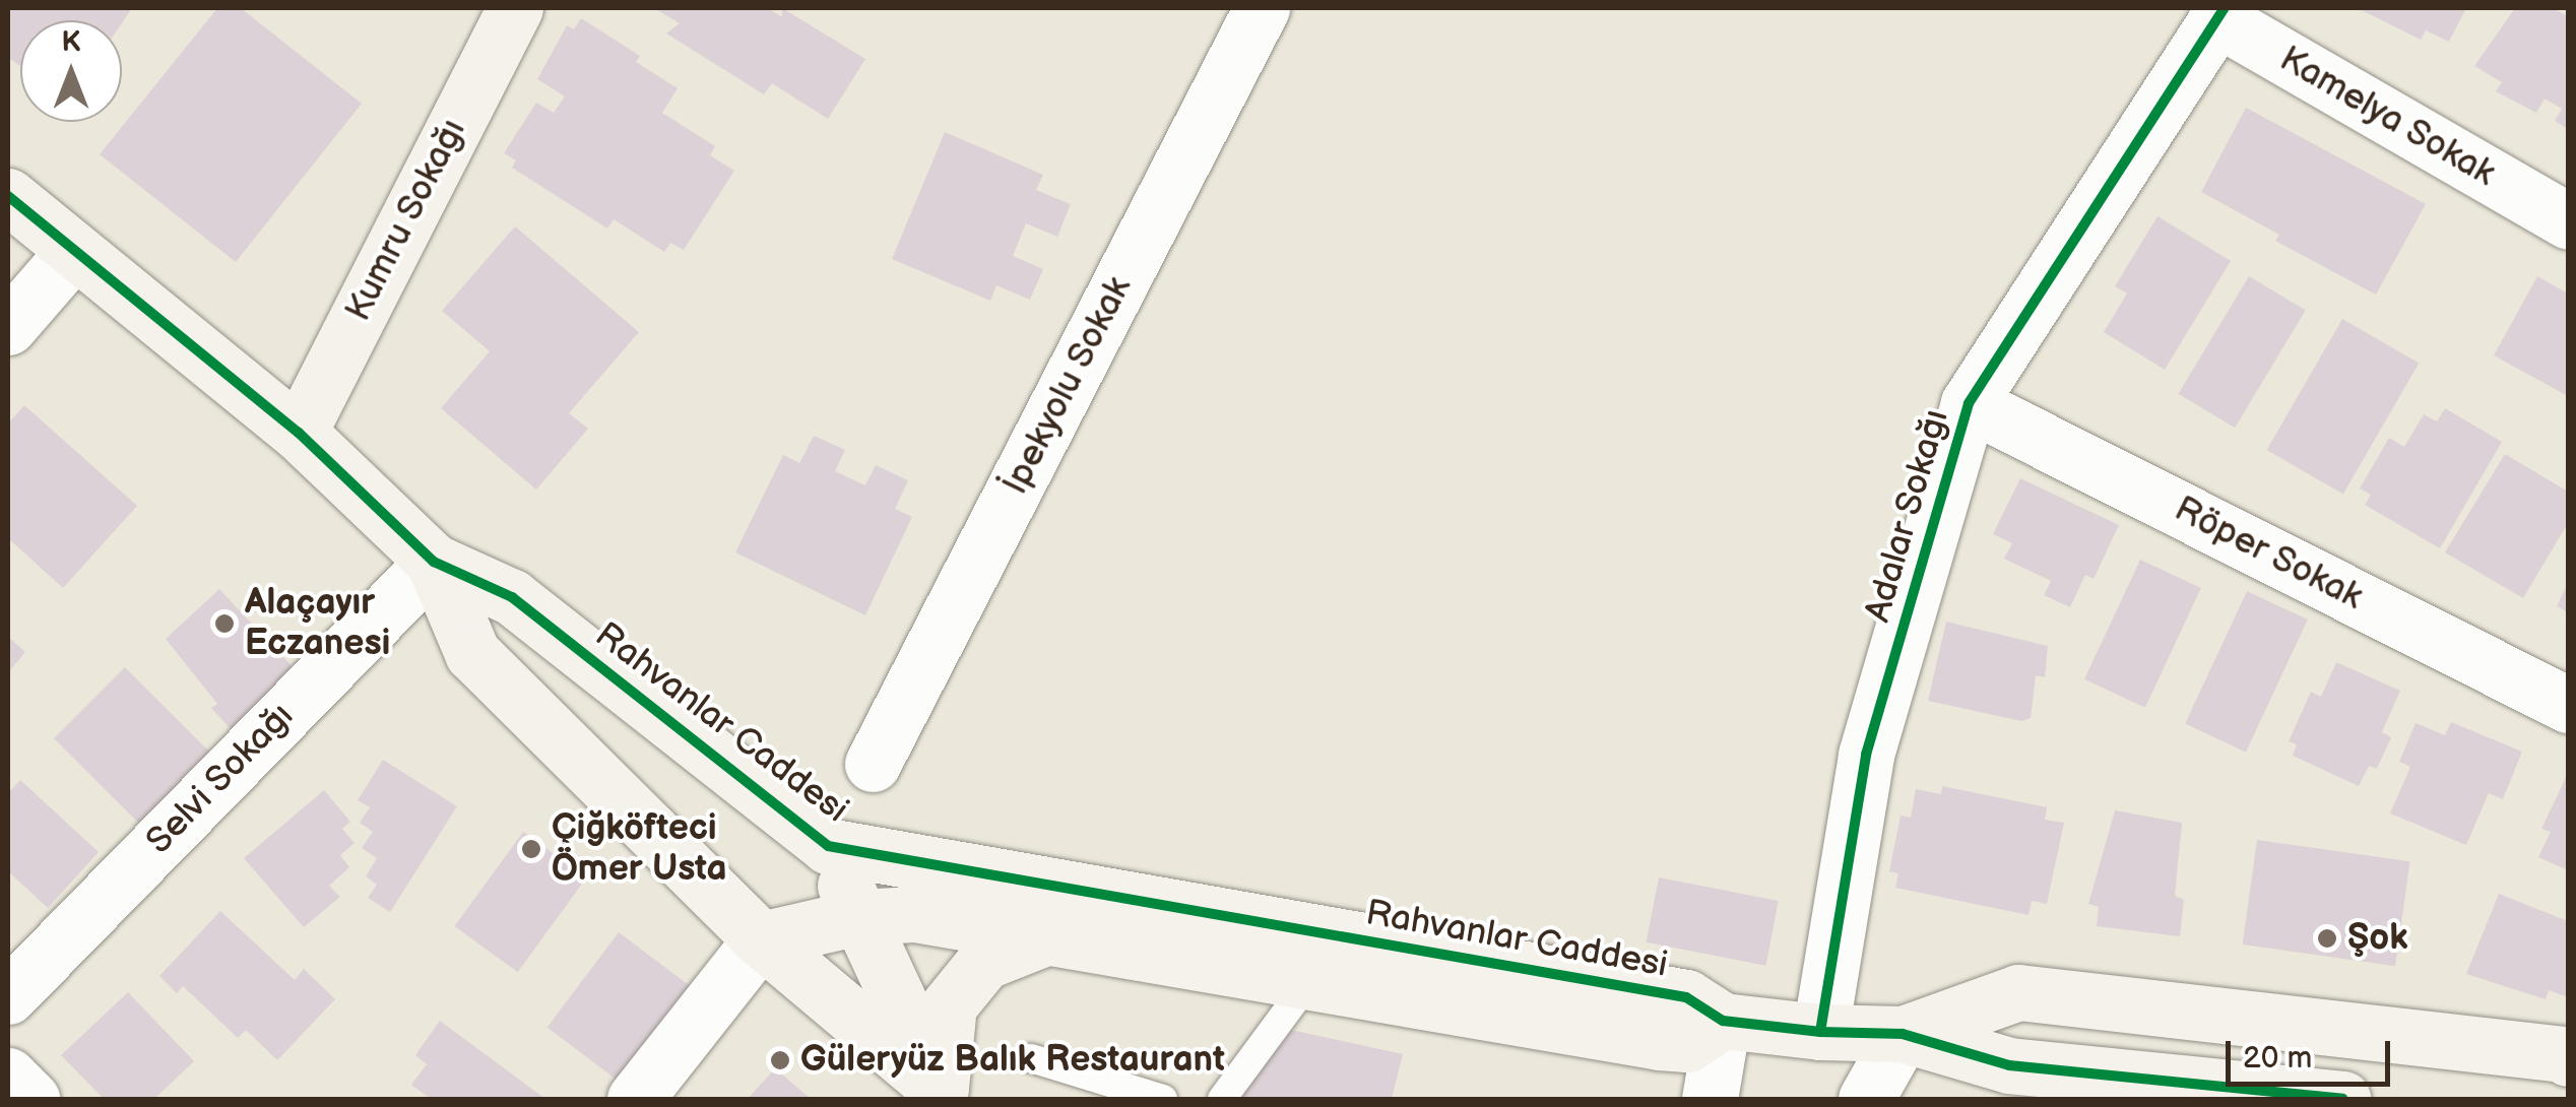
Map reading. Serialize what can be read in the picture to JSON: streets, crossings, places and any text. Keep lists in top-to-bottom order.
{
  "streets": {
    "street": [
      "Kamelya Sokak",
      "Kumru Sokağı",
      "İpekyolu Sokak",
      "Adalar Sokağı",
      "Röper Sokak",
      "Rahvanlar Caddesi",
      "Selvi Sokağı"
    ]
  },
  "crossings": [
    ["Kamelya Sokak", "Adalar Sokağı"],
    ["Kumru Sokağı", "Rahvanlar Caddesi"],
    ["Adalar Sokağı", "Röper Sokak"],
    ["Rahvanlar Caddesi", "Selvi Sokağı"]
  ],
  "places": [
    "Alaçayır Eczanesi",
    "Çiğköfteci Ömer Usta",
    "Şok",
    "Güleryüz Balık Restaurant"
  ],
  "scale_bar": "20 m",
  "north": "top"
}
